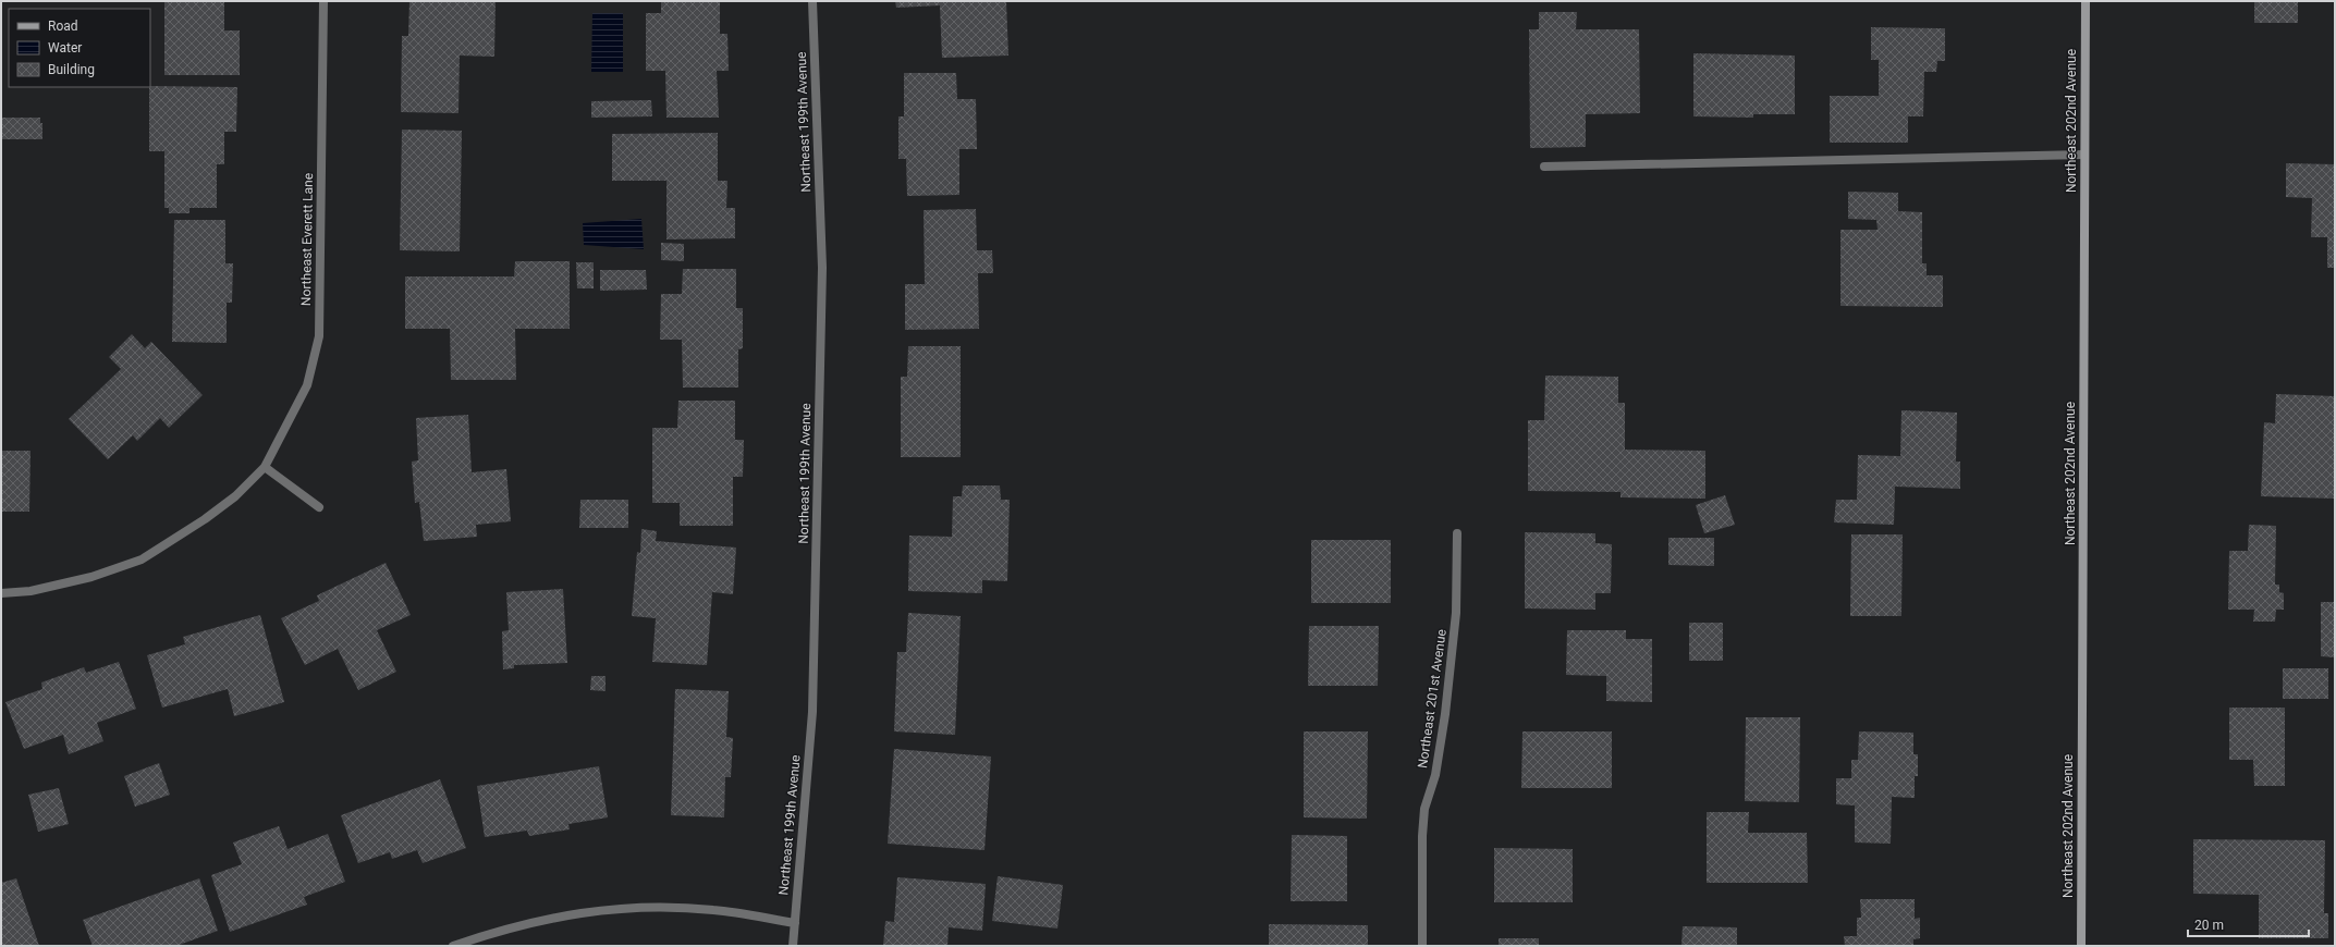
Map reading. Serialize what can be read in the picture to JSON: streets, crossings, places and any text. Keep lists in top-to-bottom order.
{
  "streets": {
    "main road": ["Northeast 202nd Avenue"],
    "street": ["Northeast 199th Avenue", "Northeast Everett Lane", "Northeast 201st Avenue"]
  },
  "legend": ["Road", "Water", "Building"],
  "scale_bar": "20 m"
}
